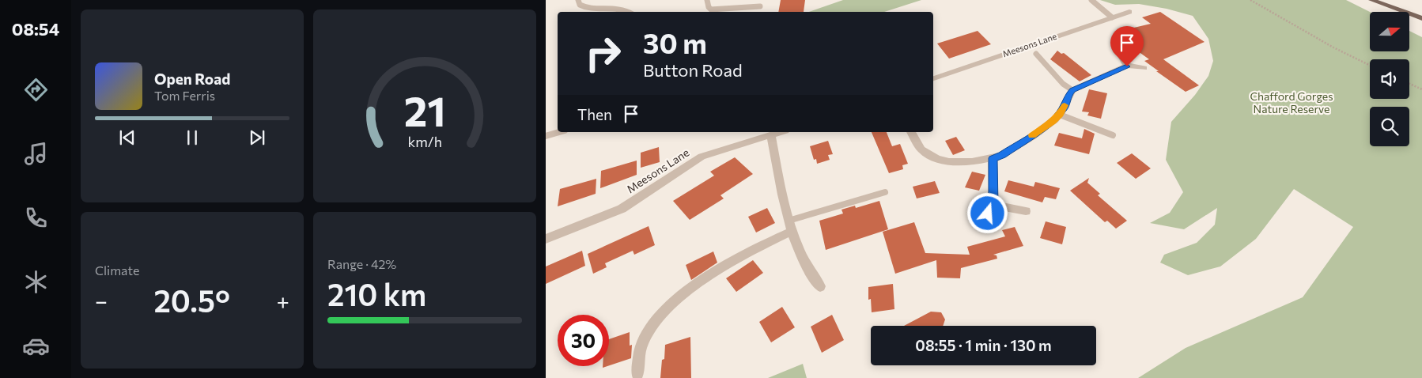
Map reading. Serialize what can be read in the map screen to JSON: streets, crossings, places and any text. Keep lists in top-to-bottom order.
{
  "streets": {
    "street": ["Meesons Lane"]
  },
  "parks": ["Chafford Gorges Nature Reserve"],
  "north": "right",
  "page": {
    "tabs": "08:54",
    "turn": ["30 m", "Button Road"],
    "song": ["Open Road", "Tom Ferris"],
    "then": "Then",
    "tile": [
      "Climate",
      ["Range · 42%", "210 km"]
    ],
    "heat": ["−", "20.5°", "+"],
    "limit": "30",
    "trip": "08:55 · 1 min · 130 m",
    "gauge": ["21", "km/h"]
  }
}
